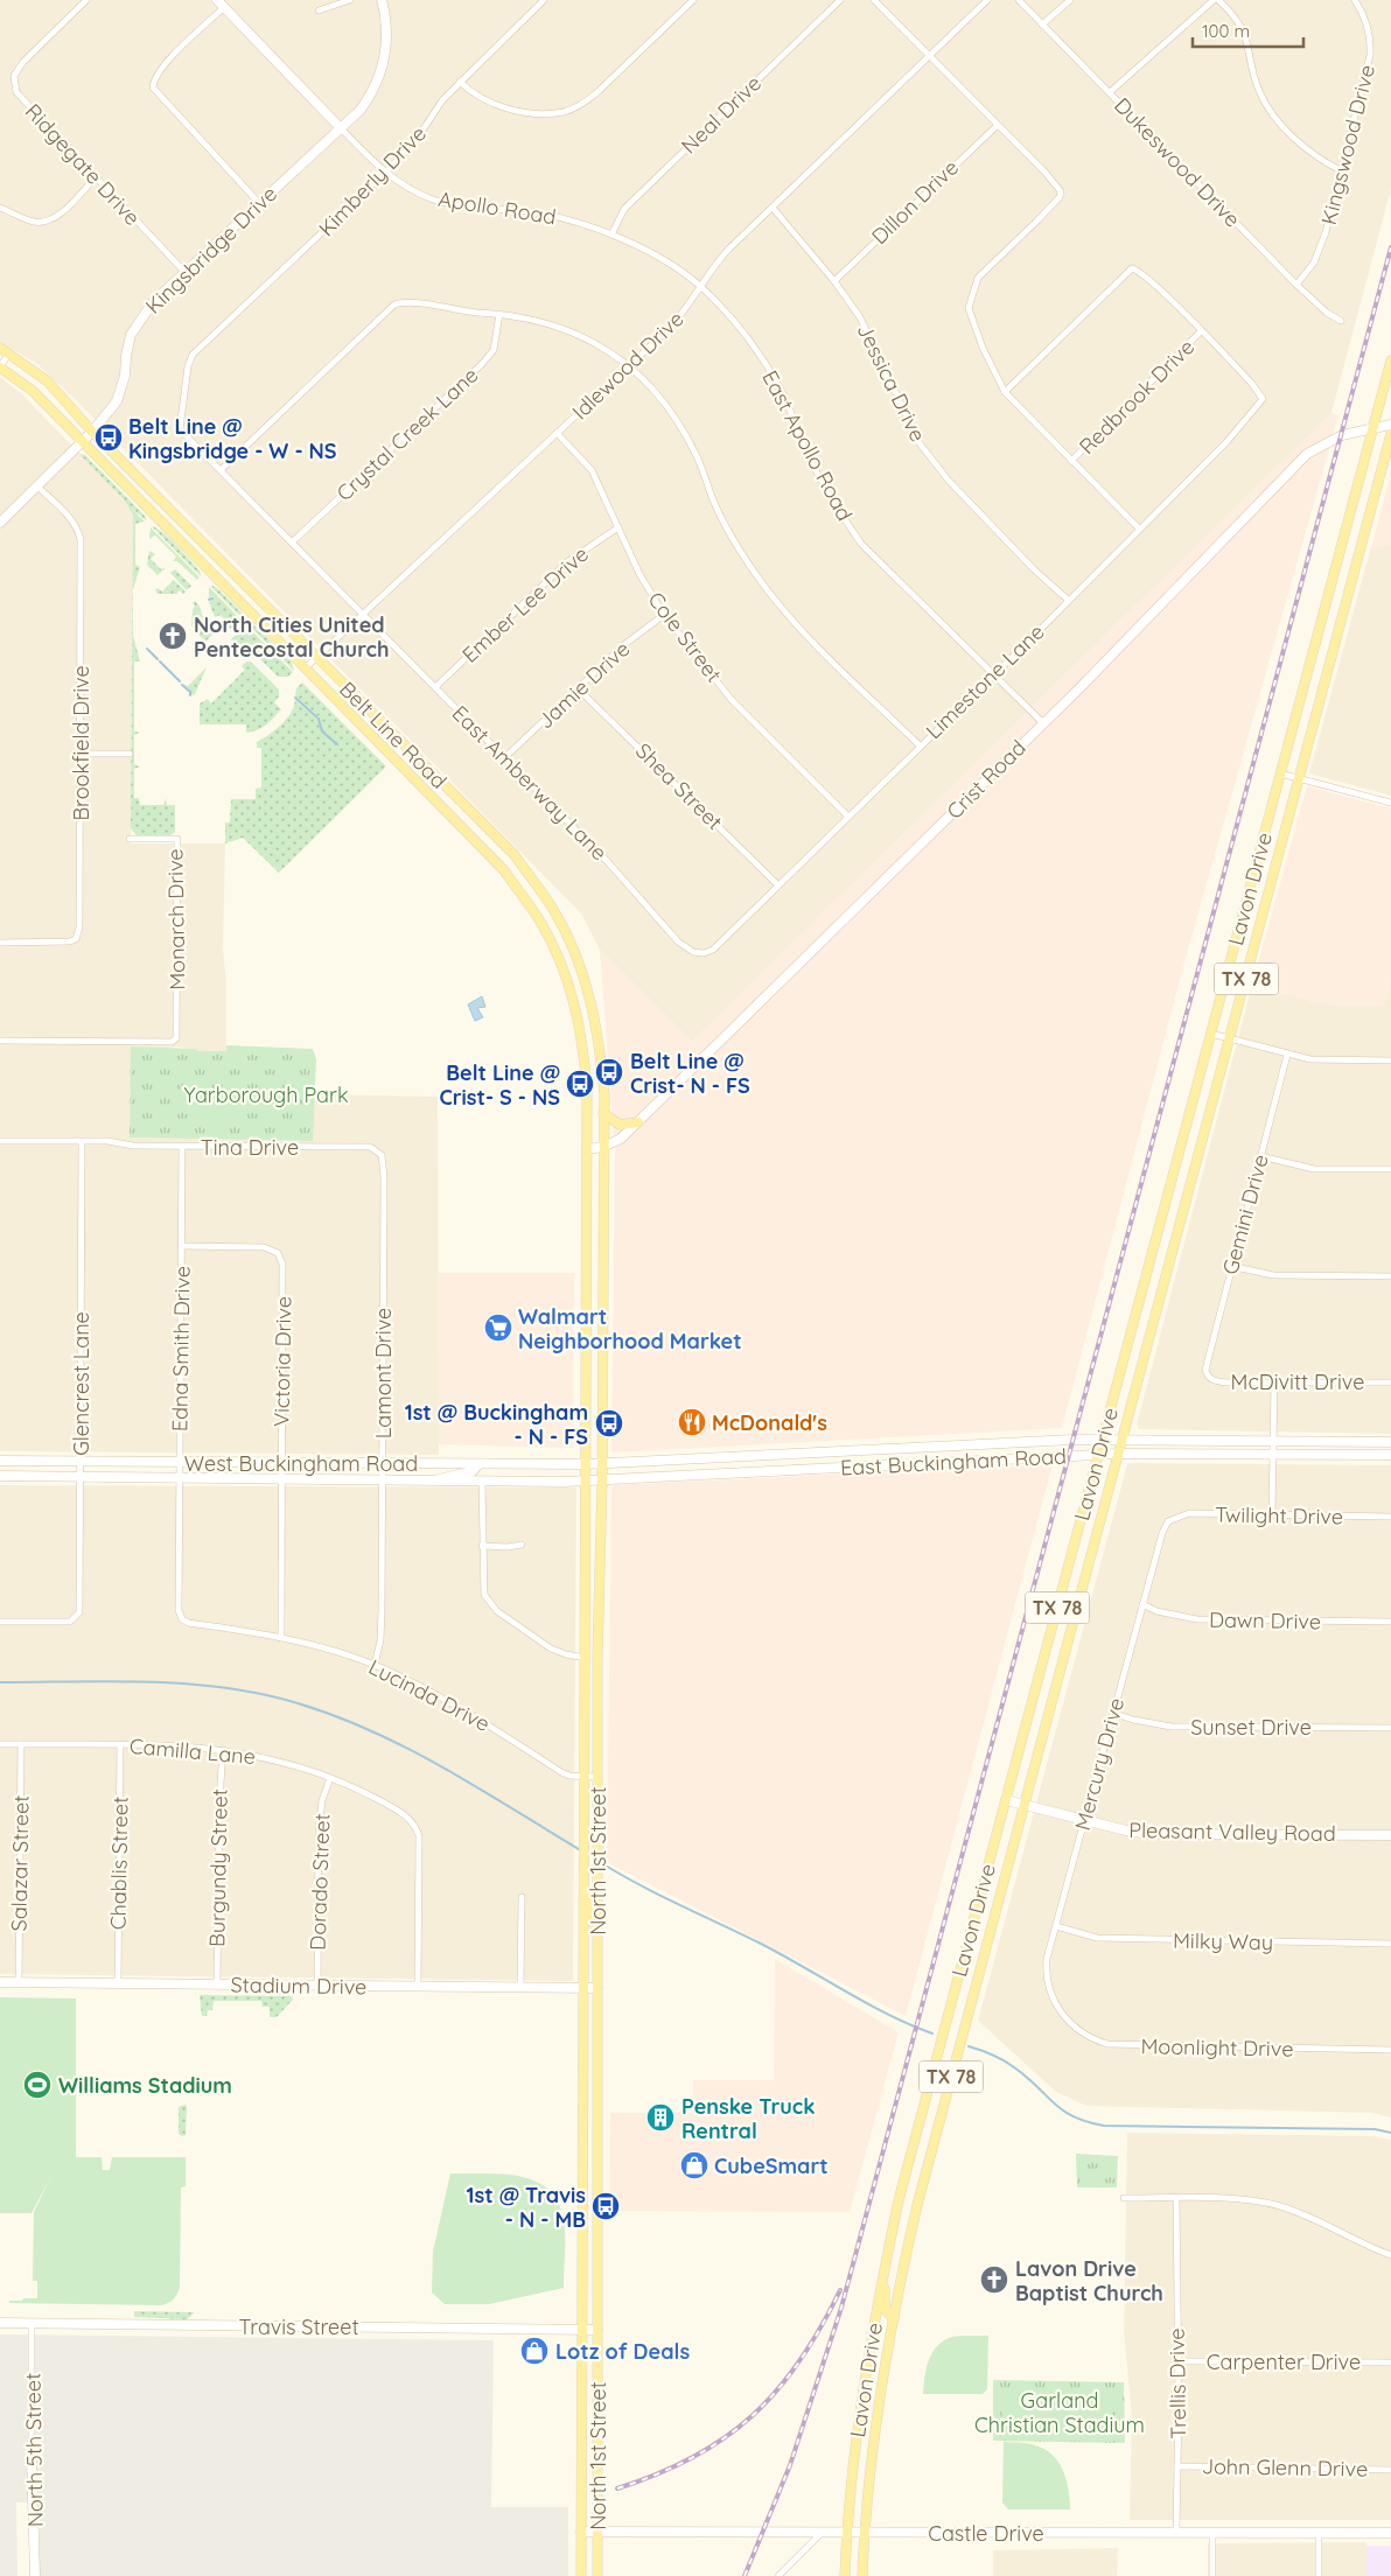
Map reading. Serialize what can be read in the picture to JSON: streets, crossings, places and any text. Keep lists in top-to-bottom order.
{
  "streets": {
    "main road": [
      "Apollo Road",
      "Kingsbridge Drive",
      "Belt Line Road",
      "Crist Road",
      "Lavon Drive",
      "TX 78",
      "East Buckingham Road",
      "West Buckingham Road",
      "Pleasant Valley Road",
      "North 1st Street",
      "Stadium Drive",
      "Travis Street",
      "North 5th Street",
      "Castle Drive"
    ],
    "street": [
      "Neal Drive",
      "Kingswood Drive",
      "Dukeswood Drive",
      "Ridgegate Drive",
      "Kimberly Drive",
      "Dillon Drive",
      "Idlewood Drive",
      "Jessica Drive",
      "Redbrook Drive",
      "Crystal Creek Lane",
      "East Apollo Road",
      "Ember Lee Drive",
      "Cole Street",
      "Limestone Lane",
      "Jamie Drive",
      "Brookfield Drive",
      "East Amberway Lane",
      "Shea Street",
      "Monarch Drive",
      "Tina Drive",
      "Gemini Drive",
      "Edna Smith Drive",
      "Victoria Drive",
      "Lamont Drive",
      "McDivitt Drive",
      "Glencrest Lane",
      "Twilight Drive",
      "Dawn Drive",
      "Lucinda Drive",
      "Sunset Drive",
      "Camilla Lane",
      "Mercury Drive",
      "Salazar Street",
      "Chablis Street",
      "Burgundy Street",
      "Dorado Street",
      "Milky Way",
      "Moonlight Drive",
      "Carpenter Drive",
      "Trellis Drive",
      "John Glenn Drive"
    ]
  },
  "crossings": [
    ["Neal Drive", "Apollo Road"],
    ["Kingswood Drive", "Dukeswood Drive"],
    ["Ridgegate Drive", "Kingsbridge Drive"],
    ["Kimberly Drive", "Apollo Road"],
    ["Kimberly Drive", "East Amberway Lane"],
    ["Dillon Drive", "Jessica Drive"],
    ["Apollo Road", "Kingsbridge Drive"],
    ["Apollo Road", "Idlewood Drive"],
    ["Apollo Road", "East Apollo Road"],
    ["Kingsbridge Drive", "Belt Line Road"],
    ["Kingsbridge Drive", "Brookfield Drive"],
    ["Idlewood Drive", "Jessica Drive"],
    ["Idlewood Drive", "East Apollo Road"],
    ["Idlewood Drive", "Cole Street"],
    ["Idlewood Drive", "Belt Line Road"],
    ["Idlewood Drive", "East Amberway Lane"],
    ["Jessica Drive", "Limestone Lane"],
    ["Redbrook Drive", "Limestone Lane"],
    ["Crystal Creek Lane", "East Amberway Lane"],
    ["East Apollo Road", "Limestone Lane"],
    ["East Apollo Road", "Crist Road"],
    ["Ember Lee Drive", "Cole Street"],
    ["Ember Lee Drive", "East Amberway Lane"],
    ["Cole Street", "Limestone Lane"],
    ["Cole Street", "Jamie Drive"],
    ["Limestone Lane", "East Amberway Lane"],
    ["Limestone Lane", "Shea Street"],
    ["Jamie Drive", "East Amberway Lane"],
    ["Jamie Drive", "Shea Street"],
    ["Belt Line Road", "Crist Road"],
    ["Belt Line Road", "North 1st Street"],
    ["Crist Road", "Lavon Drive"],
    ["Crist Road", "North 1st Street"],
    ["Lavon Drive", "East Buckingham Road"],
    ["Lavon Drive", "Pleasant Valley Road"],
    ["Lavon Drive", "Castle Drive"],
    ["Tina Drive", "Edna Smith Drive"],
    ["Tina Drive", "Lamont Drive"],
    ["Tina Drive", "Glencrest Lane"],
    ["Gemini Drive", "McDivitt Drive"],
    ["Edna Smith Drive", "Victoria Drive"],
    ["Edna Smith Drive", "West Buckingham Road"],
    ["Edna Smith Drive", "Lucinda Drive"],
    ["Victoria Drive", "West Buckingham Road"],
    ["Victoria Drive", "Lucinda Drive"],
    ["Lamont Drive", "West Buckingham Road"],
    ["Lamont Drive", "Lucinda Drive"],
    ["Glencrest Lane", "West Buckingham Road"],
    ["East Buckingham Road", "West Buckingham Road"],
    ["East Buckingham Road", "North 1st Street"],
    ["West Buckingham Road", "North 1st Street"],
    ["Twilight Drive", "Mercury Drive"],
    ["Dawn Drive", "Mercury Drive"],
    ["Lucinda Drive", "North 1st Street"],
    ["Sunset Drive", "Mercury Drive"],
    ["Camilla Lane", "Salazar Street"],
    ["Camilla Lane", "Chablis Street"],
    ["Camilla Lane", "Burgundy Street"],
    ["Camilla Lane", "Dorado Street"],
    ["Camilla Lane", "Stadium Drive"],
    ["Mercury Drive", "Pleasant Valley Road"],
    ["Mercury Drive", "Milky Way"],
    ["Mercury Drive", "Moonlight Drive"],
    ["North 1st Street", "Stadium Drive"],
    ["North 1st Street", "Travis Street"],
    ["North 1st Street", "Castle Drive"],
    ["Salazar Street", "Stadium Drive"],
    ["Chablis Street", "Stadium Drive"],
    ["Burgundy Street", "Stadium Drive"],
    ["Dorado Street", "Stadium Drive"],
    ["Travis Street", "North 5th Street"],
    ["Carpenter Drive", "Trellis Drive"],
    ["Trellis Drive", "John Glenn Drive"],
    ["Trellis Drive", "Castle Drive"]
  ],
  "parks": ["Yarborough Park", "Garland Christian Stadium"],
  "places": {
    "bus stop": [
      "Belt Line @ Kingsbridge - W - NS",
      "Belt Line @ Crist- N - FS",
      "Belt Line @ Crist- S - NS",
      "1st @ Buckingham - N - FS",
      "1st @ Travis - N - MB"
    ],
    "church": ["North Cities United Pentecostal Church", "Lavon Drive Baptist Church"],
    "supermarket": ["Walmart Neighborhood Market"],
    "restaurant": ["McDonald's"],
    "sports": ["Williams Stadium"],
    "building": ["Penske Truck Rentral"],
    "shop": ["CubeSmart", "Lotz of Deals"]
  },
  "scale_bar": "100 m"
}
